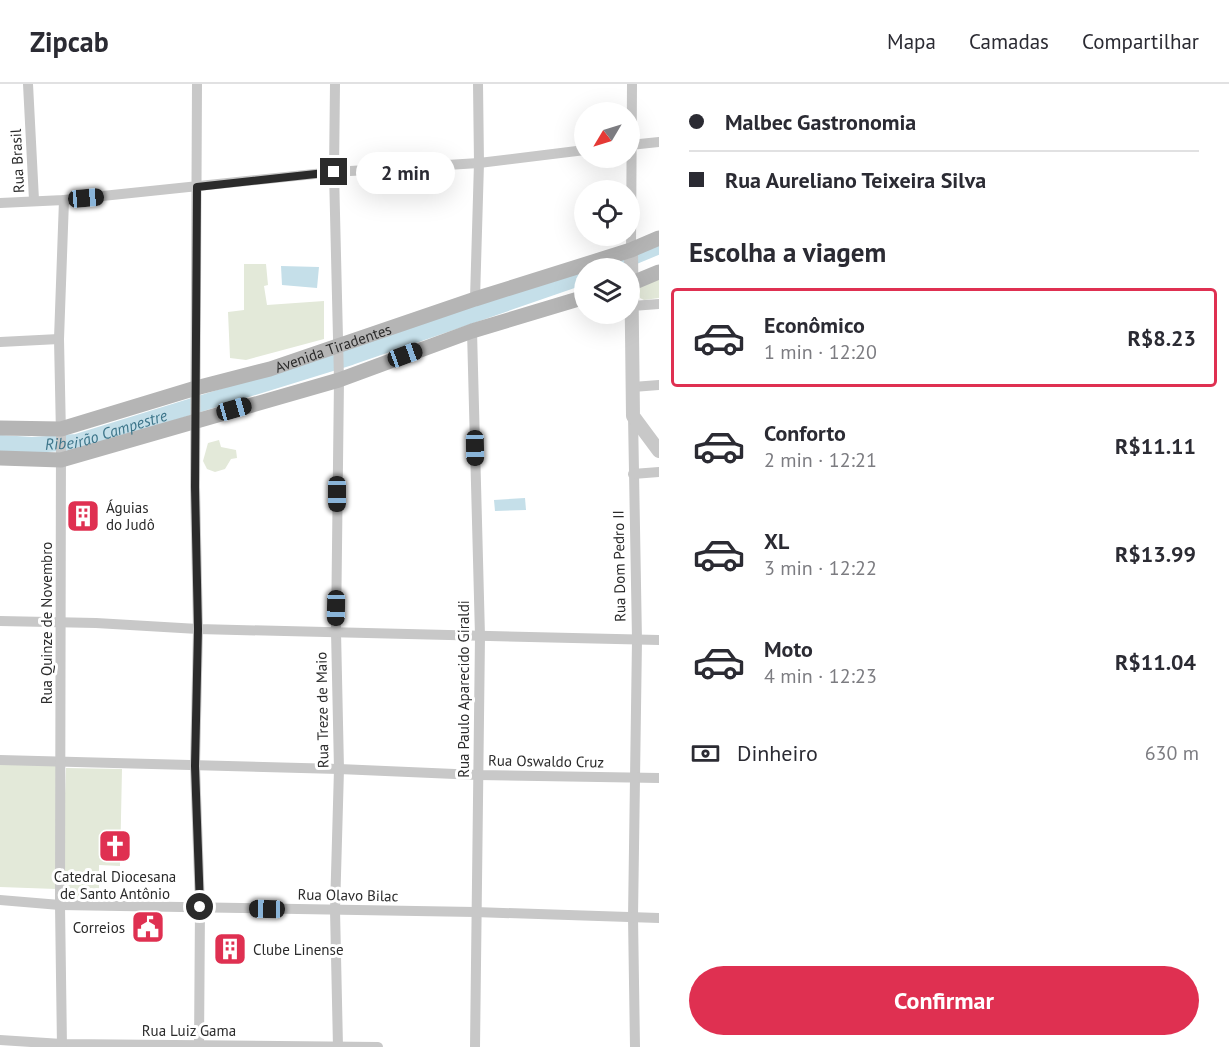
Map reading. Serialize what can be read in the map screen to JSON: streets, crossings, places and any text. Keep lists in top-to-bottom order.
{
  "streets": {
    "main road": ["Avenida Tiradentes"],
    "street": [
      "Rua Brasil",
      "Rua Dom Pedro II",
      "Rua Quinze de Novembro",
      "Rua Paulo Aparecido Giraldi",
      "Rua Treze de Maio",
      "Rua Oswaldo Cruz",
      "Rua Olavo Bilac",
      "Rua Luiz Gama"
    ]
  },
  "crossings": [
    ["Avenida Tiradentes", "Rua Dom Pedro II"],
    ["Avenida Tiradentes", "Rua Quinze de Novembro"],
    ["Avenida Tiradentes", "Rua Paulo Aparecido Giraldi"],
    ["Avenida Tiradentes", "Rua Treze de Maio"],
    ["Rua Dom Pedro II", "Rua Oswaldo Cruz"],
    ["Rua Dom Pedro II", "Rua Olavo Bilac"],
    ["Rua Quinze de Novembro", "Rua Oswaldo Cruz"],
    ["Rua Quinze de Novembro", "Rua Olavo Bilac"],
    ["Rua Quinze de Novembro", "Rua Luiz Gama"],
    ["Rua Paulo Aparecido Giraldi", "Rua Oswaldo Cruz"],
    ["Rua Paulo Aparecido Giraldi", "Rua Olavo Bilac"],
    ["Rua Treze de Maio", "Rua Oswaldo Cruz"],
    ["Rua Treze de Maio", "Rua Olavo Bilac"],
    ["Rua Treze de Maio", "Rua Luiz Gama"]
  ],
  "water": ["Ribeirão Campestre"],
  "places": {
    "building": ["Águias do Judô", "Clube Linense"],
    "church": ["Catedral Diocesana de Santo Antônio"],
    "public building": ["Correios"]
  },
  "north": "bottom left",
  "page": {
    "header": "Zipcab",
    "nav": ["Mapa", "Camadas", "Compartilhar"],
    "banner": ["Malbec Gastronomia", "Rua Aureliano Teixeira Silva"],
    "bubble": "2 min",
    "heading": "Escolha a viagem",
    "list": [
      {
        "name": "Econômico",
        "note": "1 min · 12:20",
        "value": "R$8.23"
      },
      {
        "name": "Conforto",
        "note": "2 min · 12:21",
        "value": "R$11.11"
      },
      {
        "name": "XL",
        "note": "3 min · 12:22",
        "value": "R$13.99"
      },
      {
        "name": "Moto",
        "note": "4 min · 12:23",
        "value": "R$11.04"
      }
    ],
    "pay": ["Dinheiro", "630 m"],
    "buttons": "Confirmar"
  }
}
